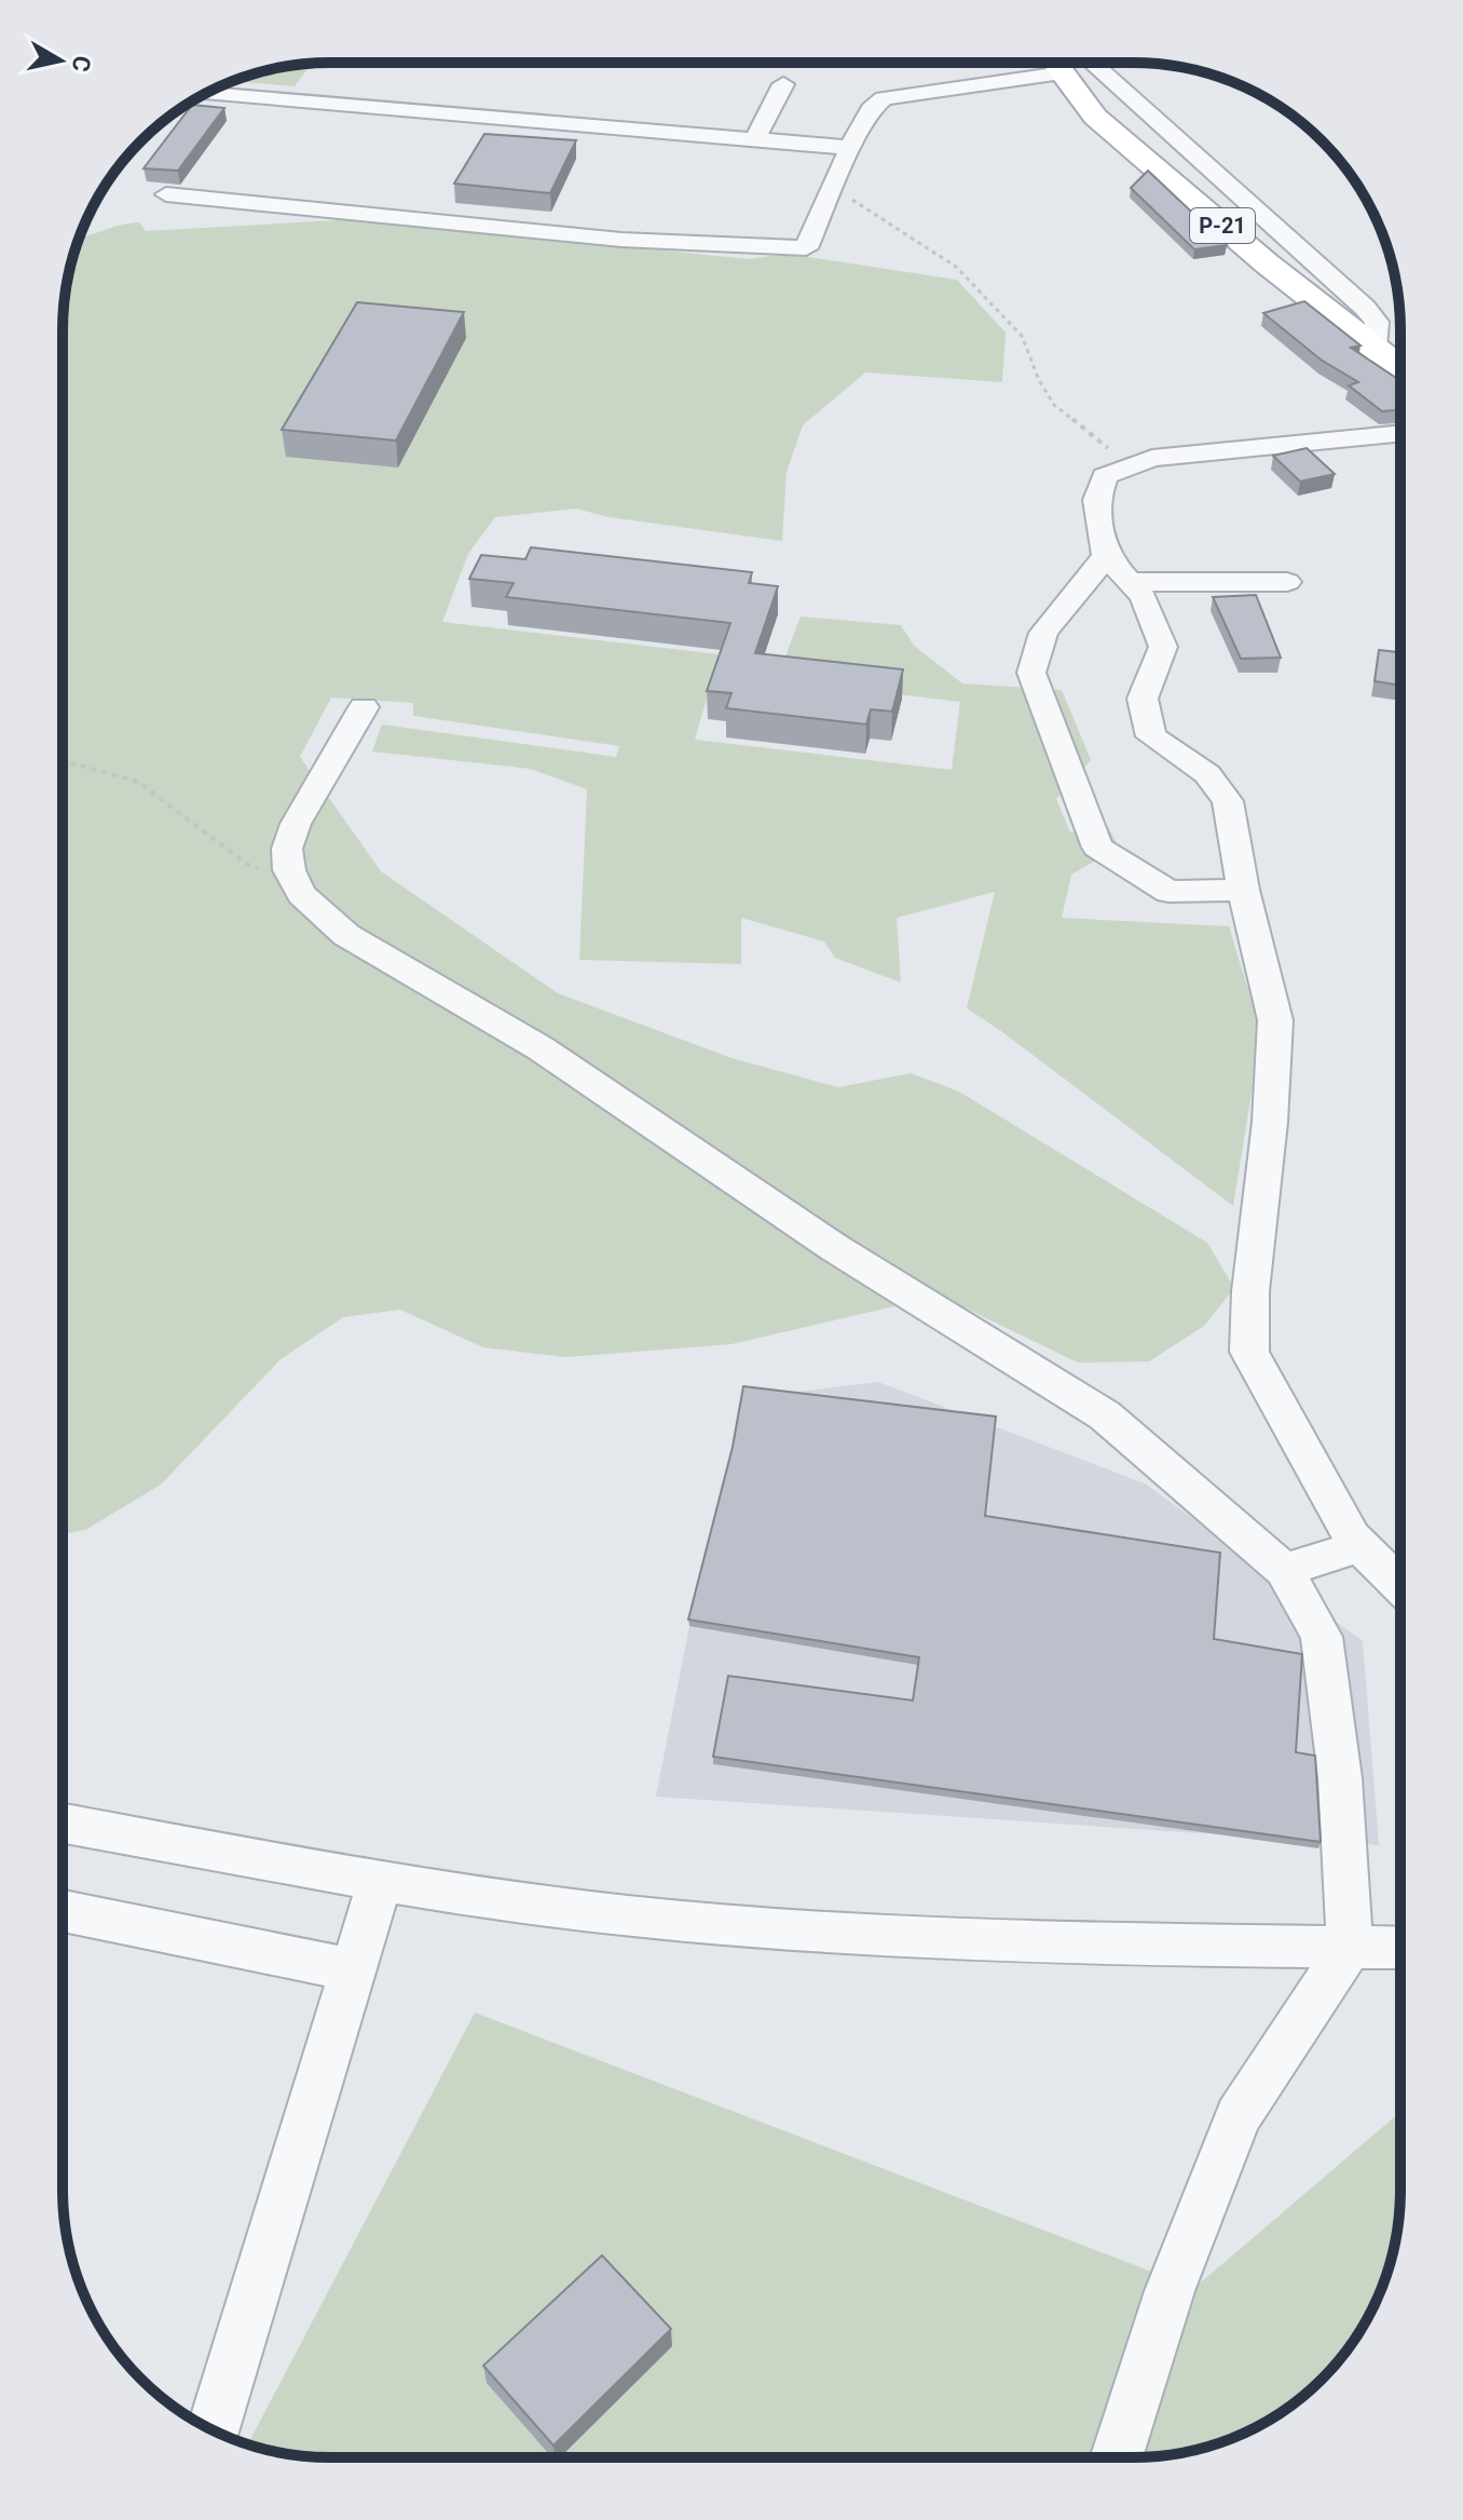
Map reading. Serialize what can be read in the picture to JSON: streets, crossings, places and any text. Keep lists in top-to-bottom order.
{
  "streets": {
    "main road": ["Р-21"]
  },
  "north": "right"
}
